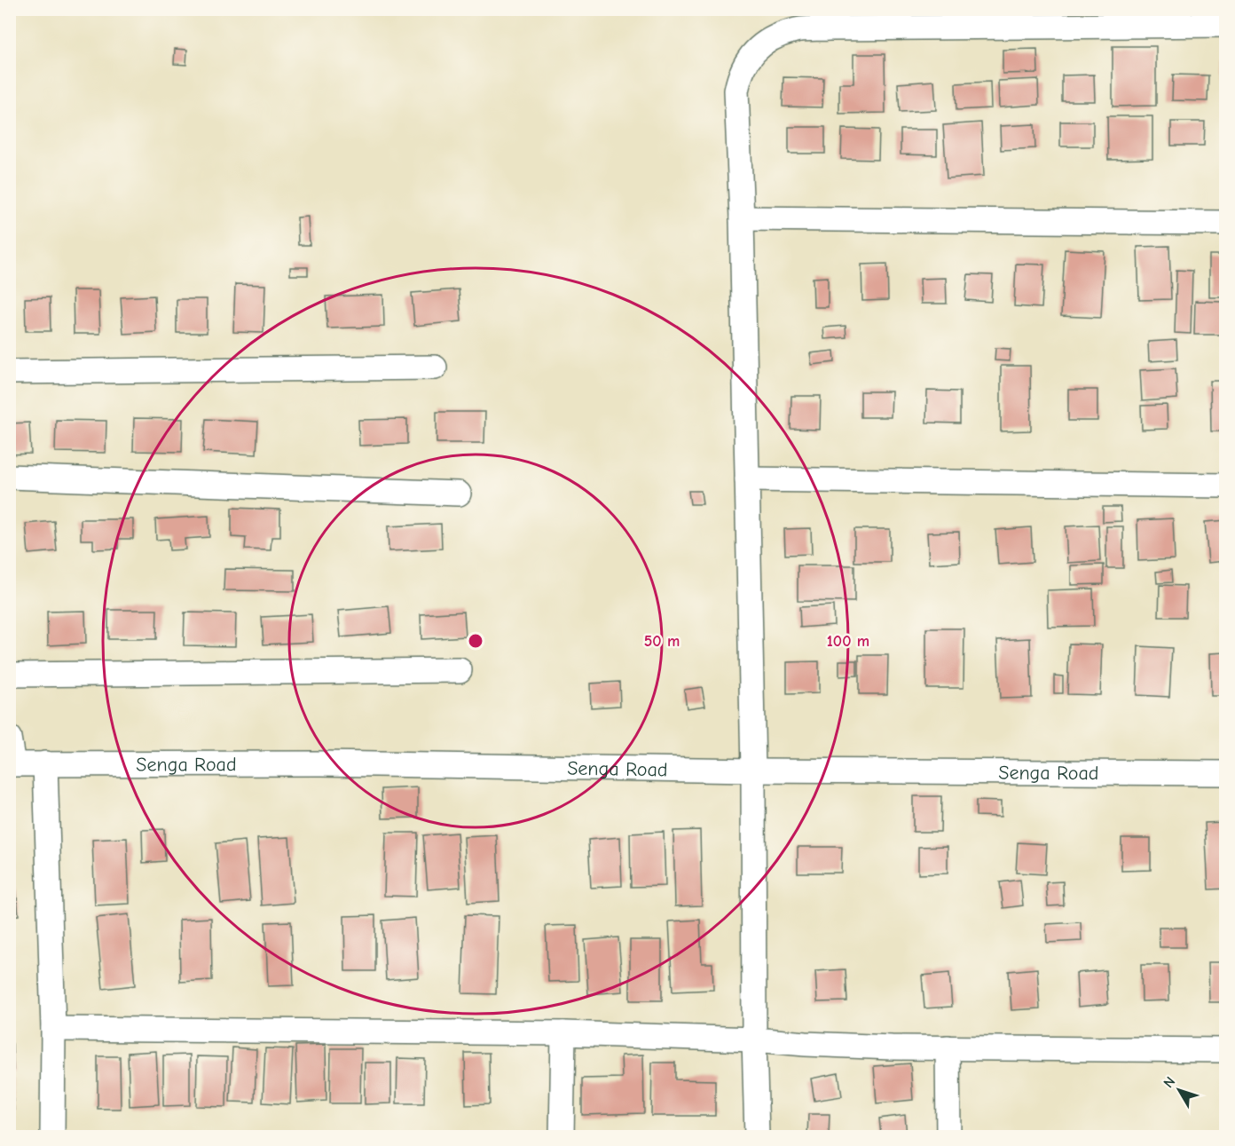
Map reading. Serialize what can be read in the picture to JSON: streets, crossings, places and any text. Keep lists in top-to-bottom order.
{
  "streets": {
    "street": ["Senga Road"]
  },
  "north": "top left",
  "rings": ["50 m", "100 m"]
}
